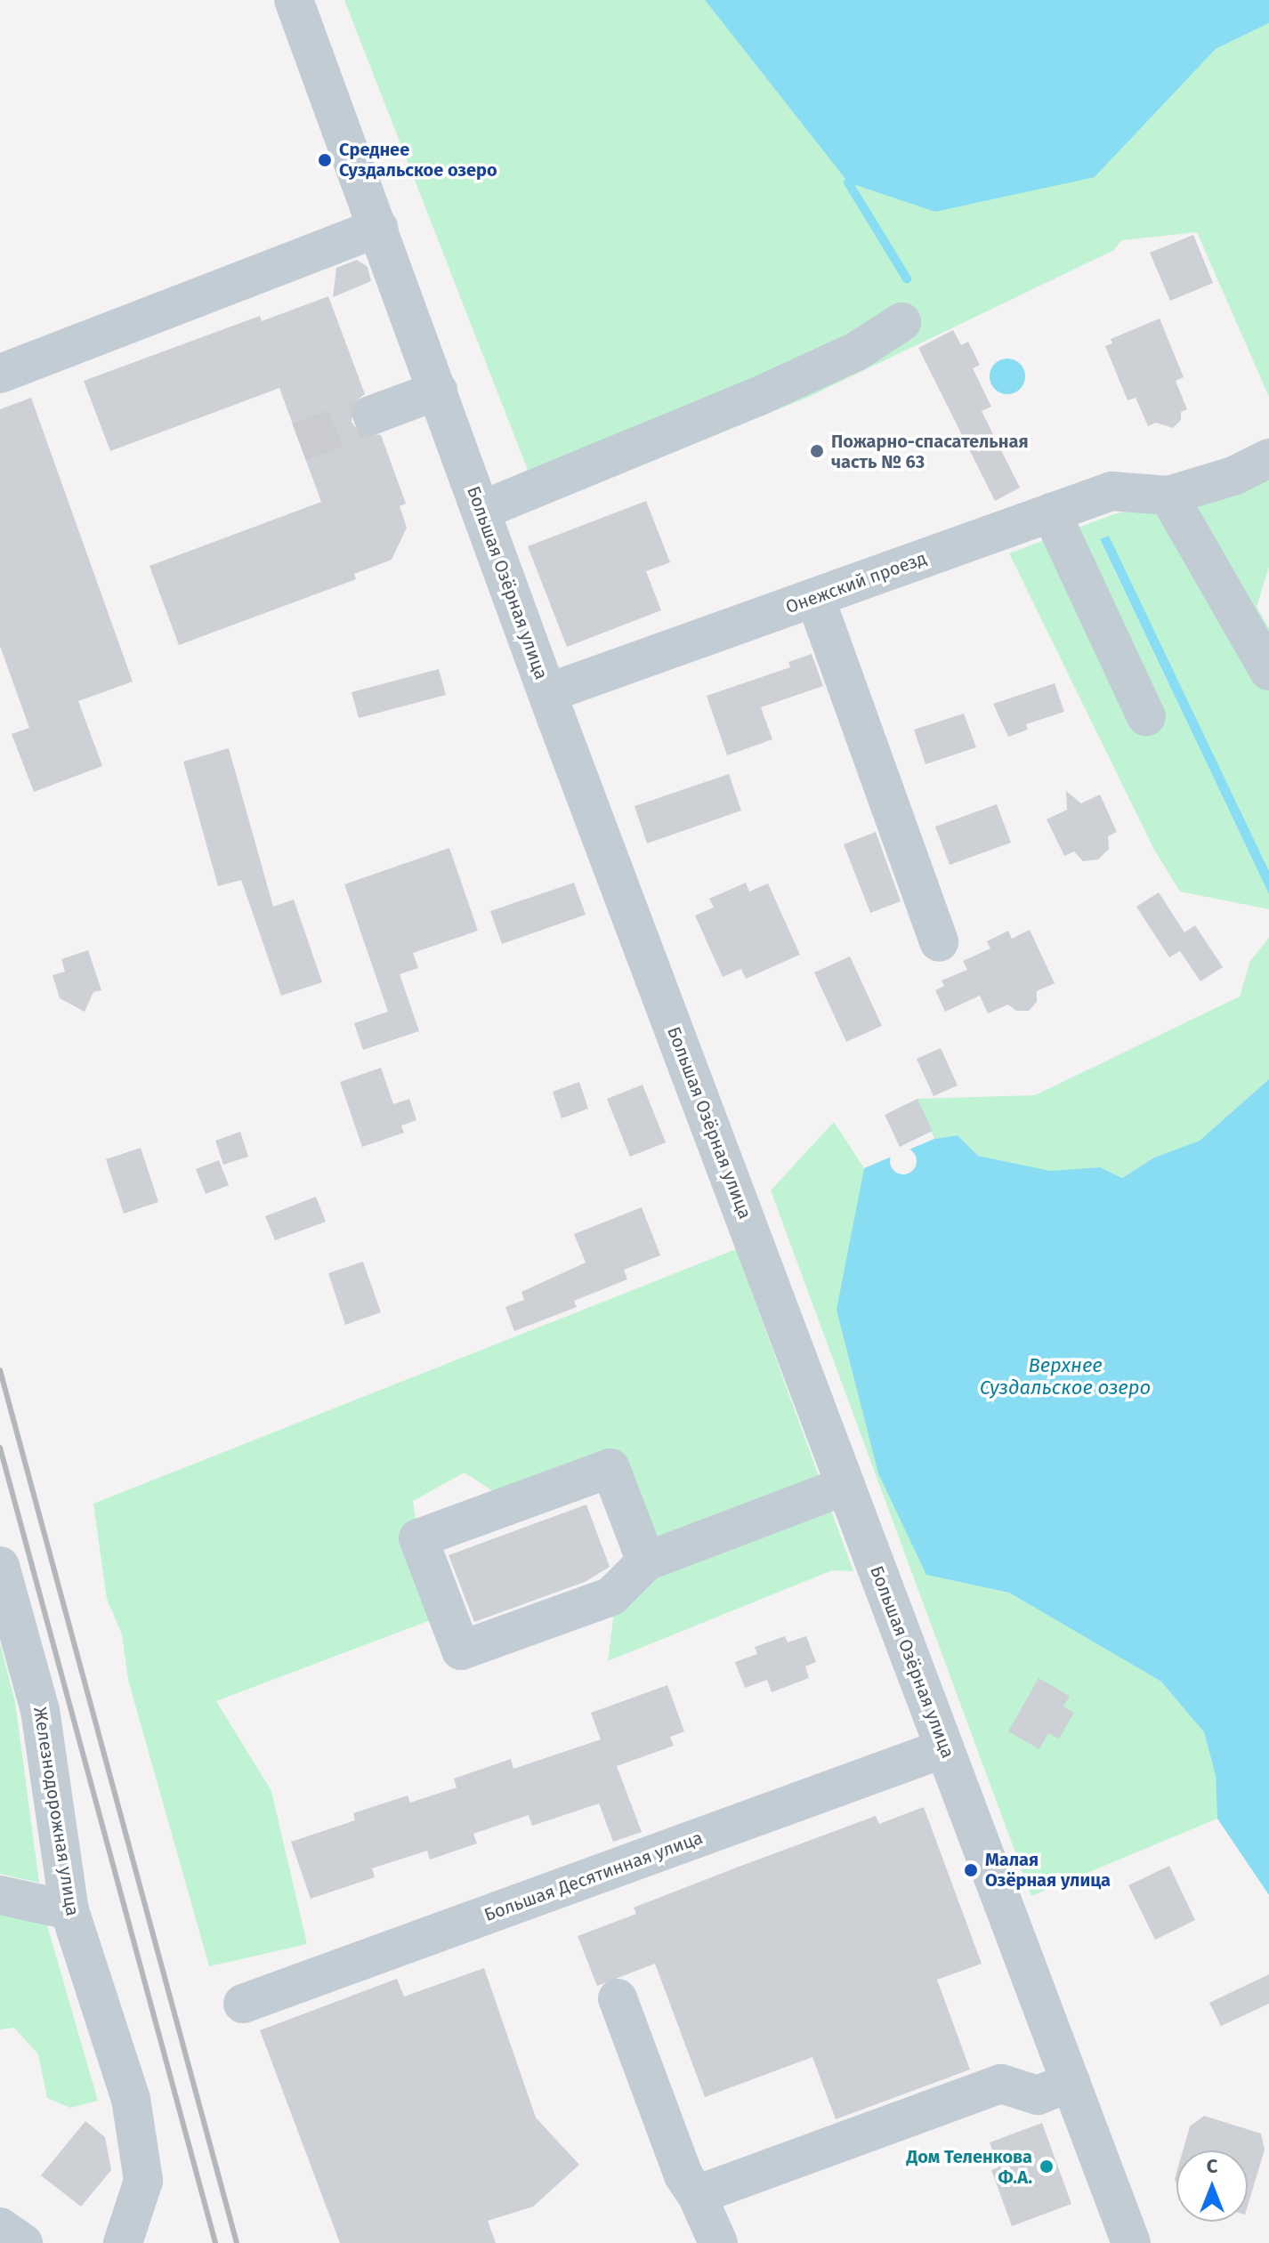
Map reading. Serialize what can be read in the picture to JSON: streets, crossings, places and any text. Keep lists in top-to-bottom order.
{
  "streets": {
    "street": [
      "Большая Озёрная улица",
      "Онежский проезд",
      "Железнодорожная улица",
      "Большая Десятинная улица"
    ]
  },
  "crossings": [
    ["Большая Озёрная улица", "Онежский проезд"],
    ["Большая Озёрная улица", "Большая Десятинная улица"]
  ],
  "water": ["Верхнее Суздальское озеро"],
  "places": [
    "Среднее Суздальское озеро",
    "Пожарно-спасательная часть № 63",
    "Малая Озёрная улица",
    "Дом Теленкова Ф.А."
  ],
  "north": "top"
}
